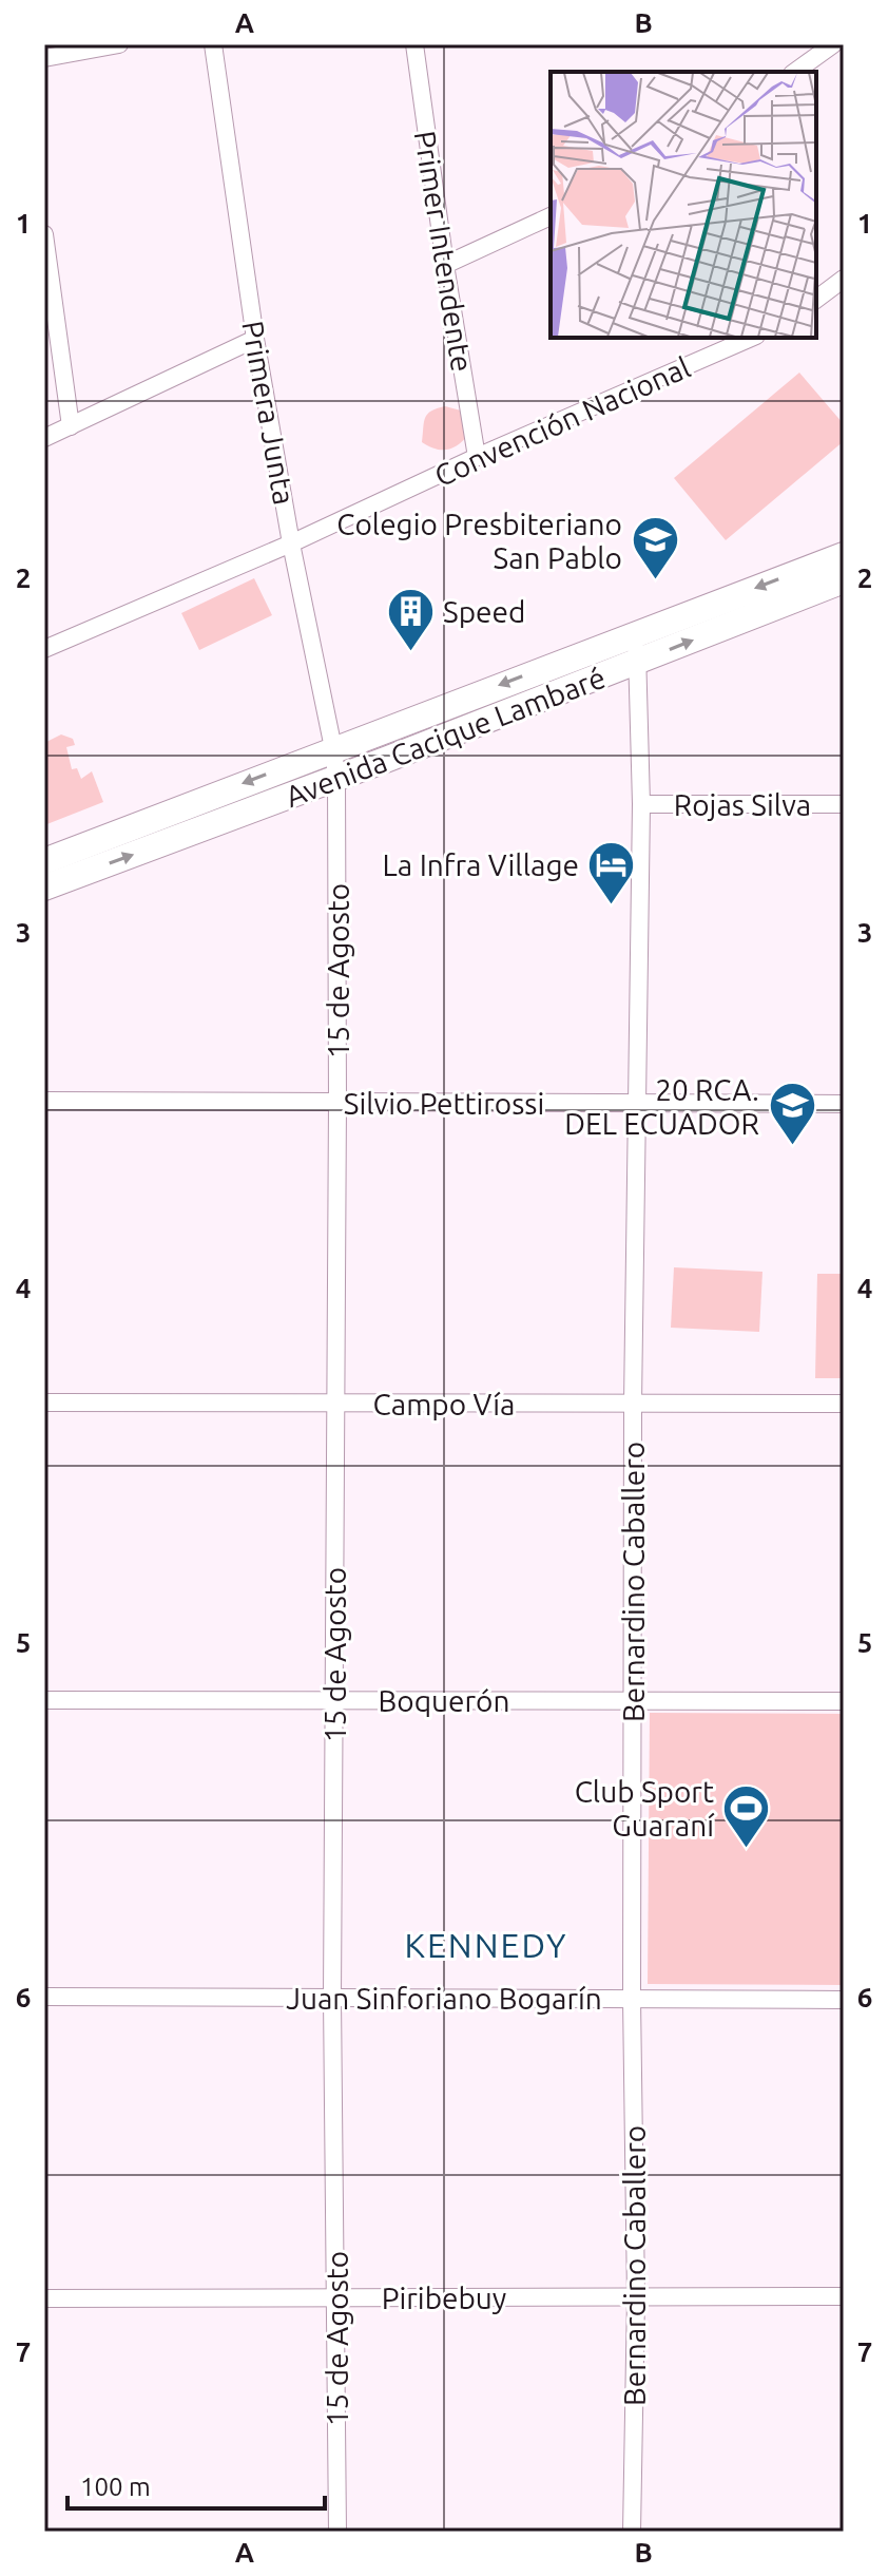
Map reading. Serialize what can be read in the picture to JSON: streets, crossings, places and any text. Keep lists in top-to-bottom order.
{
  "streets": {
    "main road": ["Avenida Cacique Lambaré"],
    "street": [
      "Primer Intendente",
      "Primera Junta",
      "Convención Nacional",
      "Rojas Silva",
      "15 de Agosto",
      "Silvio Pettirossi",
      "Campo Vía",
      "Bernardino Caballero",
      "Boquerón",
      "Juan Sinforiano Bogarín",
      "Piribebuy"
    ]
  },
  "crossings": [
    ["Primer Intendente", "Convención Nacional"],
    ["Primera Junta", "Convención Nacional"],
    ["Primera Junta", "Avenida Cacique Lambaré"],
    ["Primera Junta", "15 de Agosto"],
    ["Avenida Cacique Lambaré", "15 de Agosto"],
    ["Avenida Cacique Lambaré", "Bernardino Caballero"],
    ["Rojas Silva", "Bernardino Caballero"],
    ["15 de Agosto", "Silvio Pettirossi"],
    ["15 de Agosto", "Campo Vía"],
    ["15 de Agosto", "Boquerón"],
    ["15 de Agosto", "Juan Sinforiano Bogarín"],
    ["15 de Agosto", "Piribebuy"],
    ["Silvio Pettirossi", "Bernardino Caballero"],
    ["Campo Vía", "Bernardino Caballero"],
    ["Bernardino Caballero", "Boquerón"],
    ["Bernardino Caballero", "Juan Sinforiano Bogarín"],
    ["Bernardino Caballero", "Piribebuy"]
  ],
  "districts": ["KENNEDY"],
  "places": {
    "school or university": ["Colegio Presbiteriano San Pablo", "20 RCA. DEL ECUADOR"],
    "building": ["Speed"],
    "hotel": ["La Infra Village"],
    "sports": ["Club Sport Guaraní"]
  },
  "scale_bar": "100 m",
  "grid": {
    "columns": ["A", "B"],
    "rows": [
      "1",
      "2",
      "3",
      "4",
      "5",
      "6",
      "7"
    ]
  }
}
